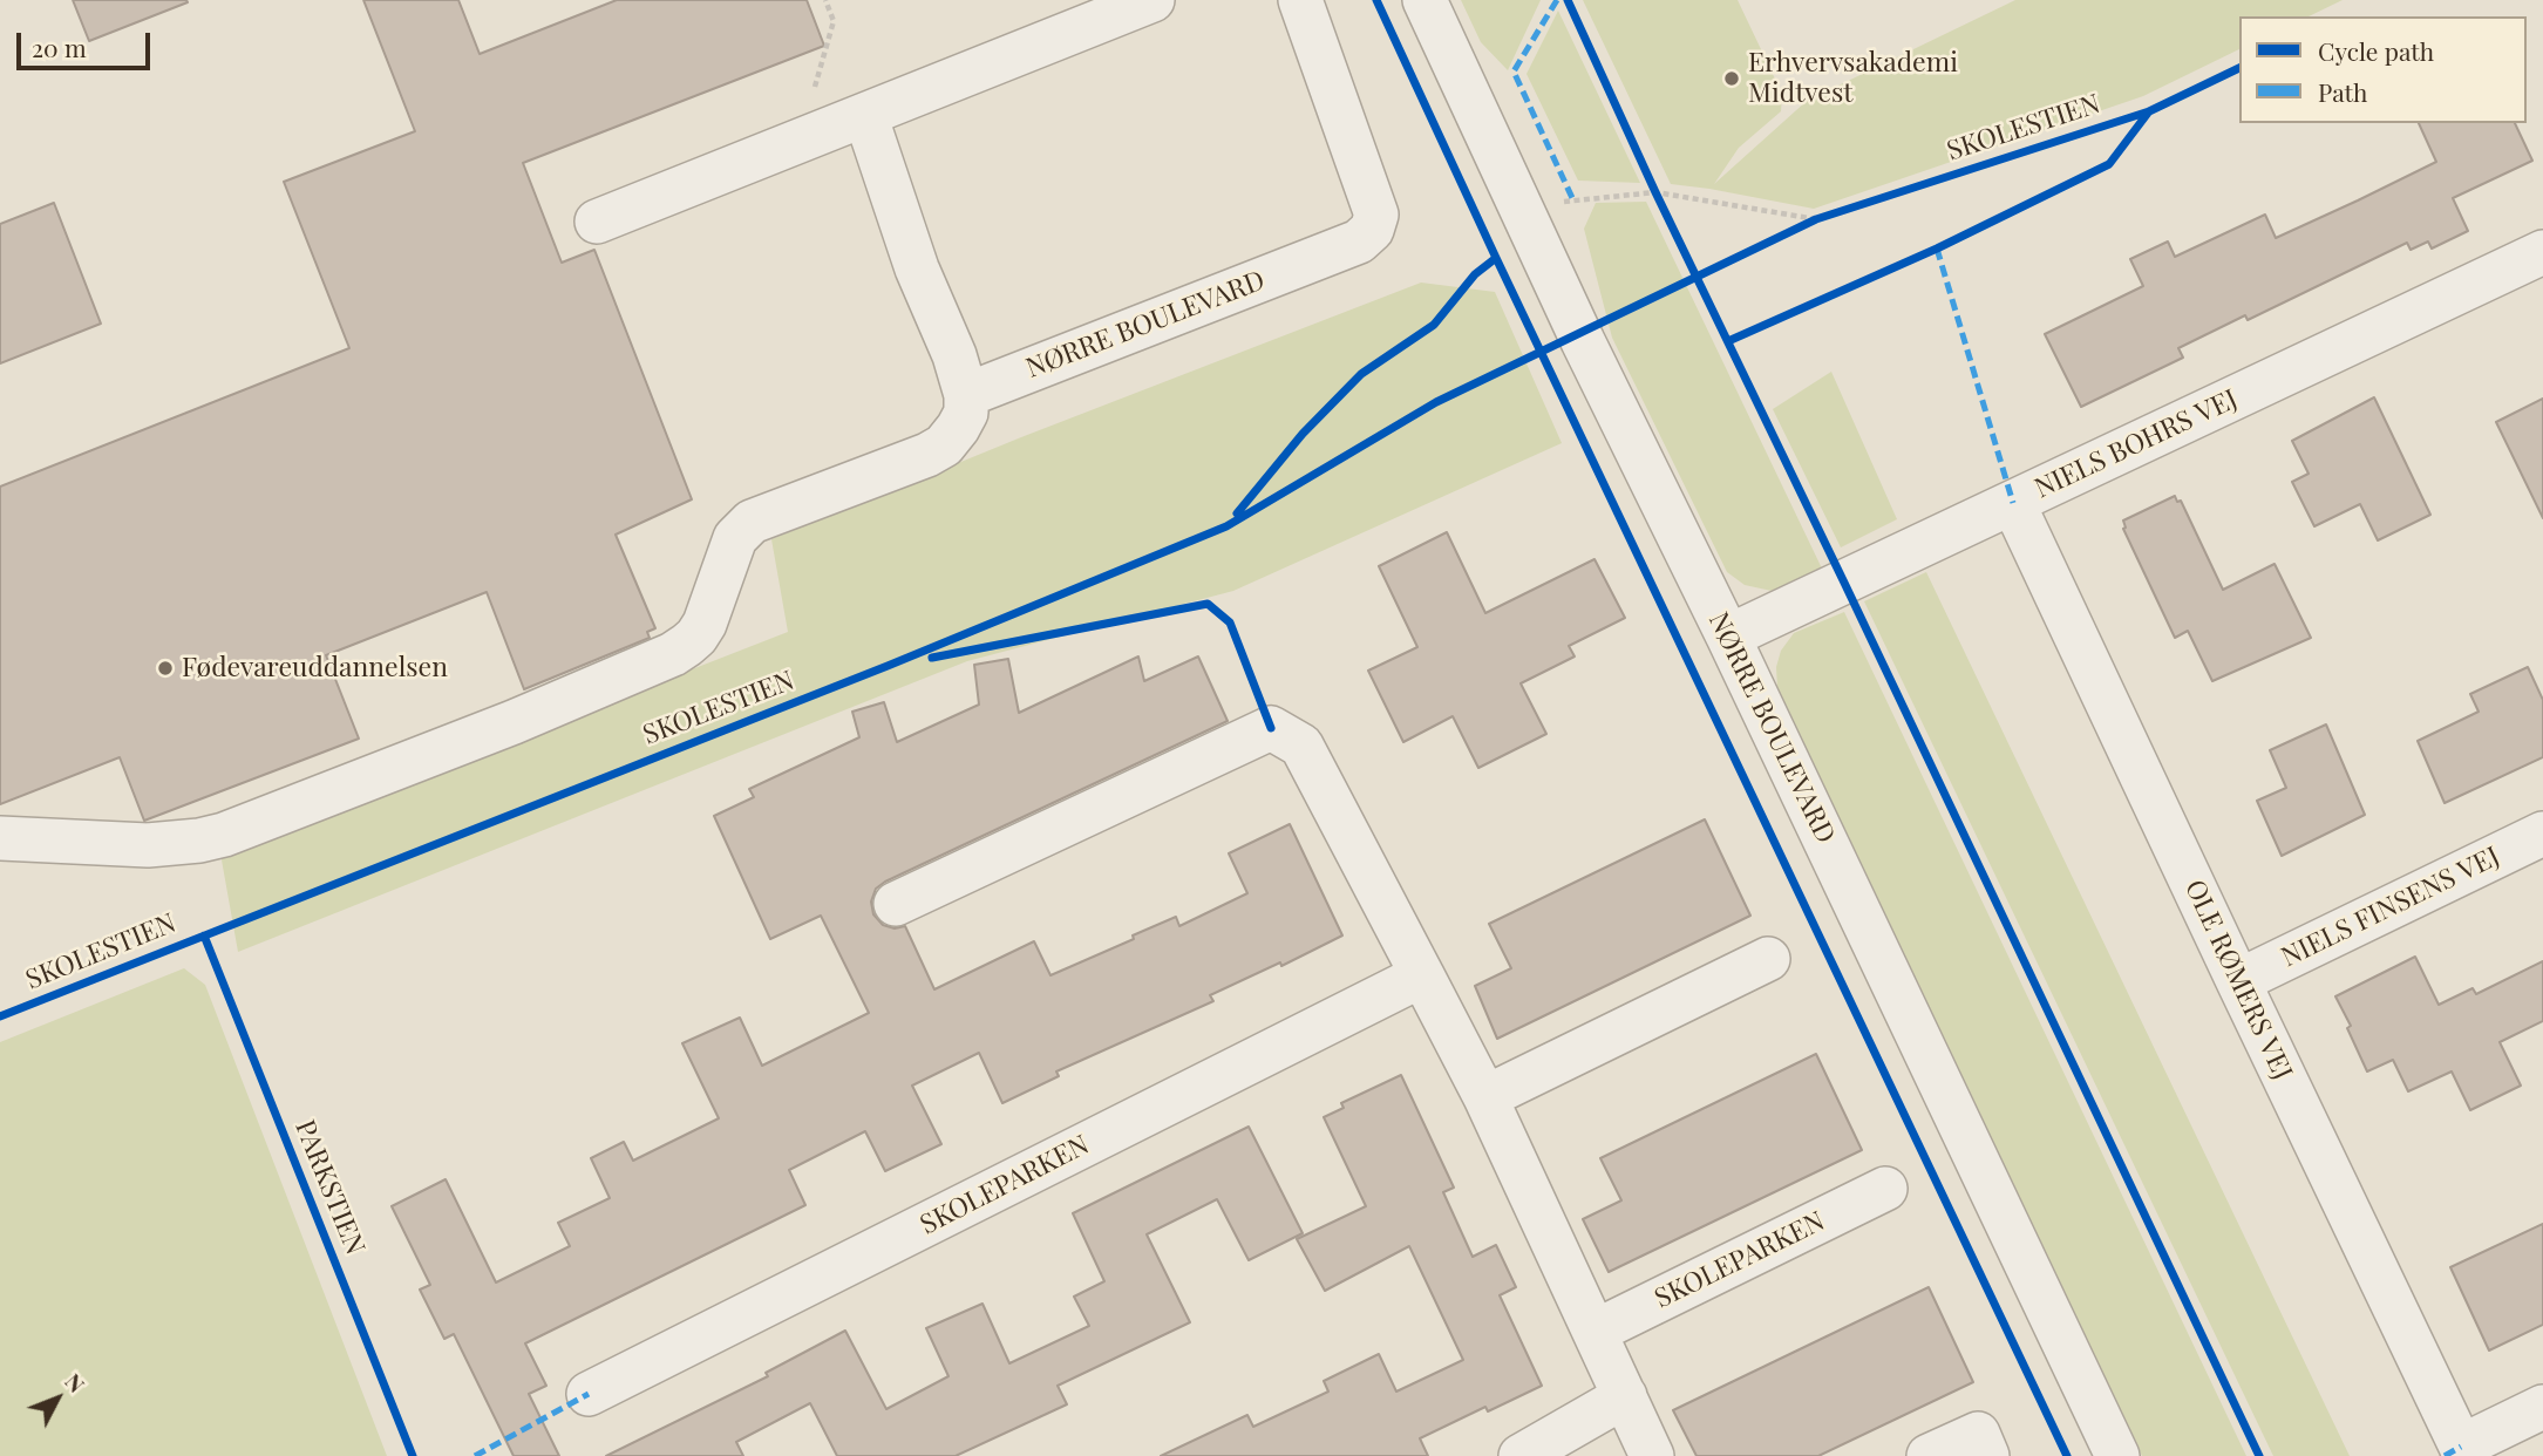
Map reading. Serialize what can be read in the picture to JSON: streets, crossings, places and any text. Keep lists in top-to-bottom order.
{
  "streets": {
    "street": [
      "NØRRE BOULEVARD",
      "NIELS BOHRS VEJ",
      "NIELS FINSENS VEJ",
      "OLE RØMERS VEJ",
      "SKOLEPARKEN"
    ],
    "cycle path": ["SKOLESTIEN", "PARKSTIEN"]
  },
  "crossings": [
    ["NØRRE BOULEVARD", "NIELS BOHRS VEJ"],
    ["NIELS BOHRS VEJ", "OLE RØMERS VEJ"],
    ["NIELS FINSENS VEJ", "OLE RØMERS VEJ"]
  ],
  "places": ["Erhvervsakademi Midtvest", "Fødevareuddannelsen"],
  "legend": ["Cycle path", "Path"],
  "scale_bar": "20 m",
  "north": "top right"
}
